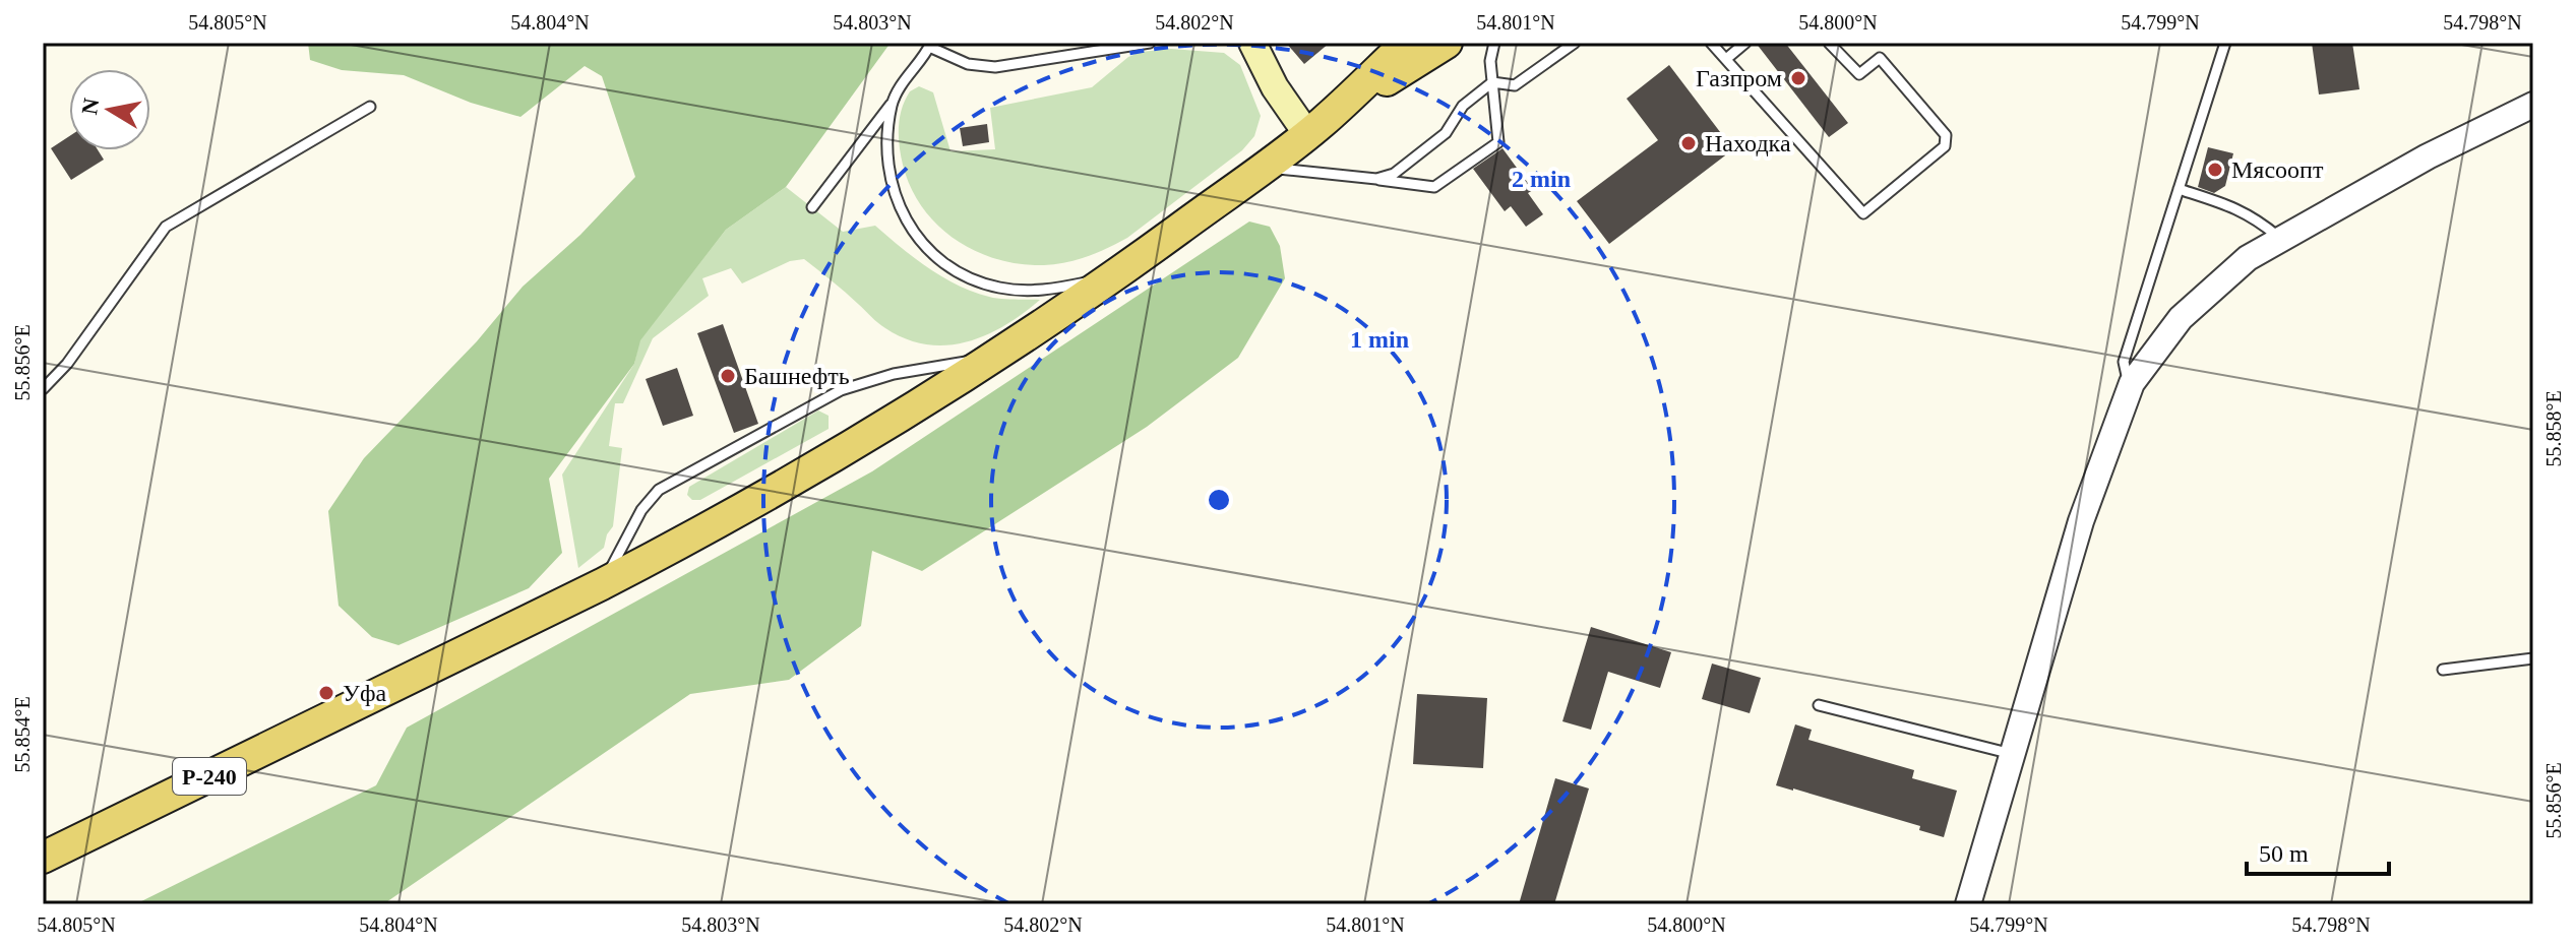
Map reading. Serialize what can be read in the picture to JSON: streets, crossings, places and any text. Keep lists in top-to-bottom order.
{
  "streets": {
    "main road": ["Р-240"]
  },
  "places": [
    "Газпром",
    "Находка",
    "Мясоопт",
    "Башнефть",
    "Уфа"
  ],
  "scale_bar": "50 m",
  "north": "left",
  "coordinates": [
    "54.805°N",
    "54.804°N",
    "54.803°N",
    "54.802°N",
    "54.801°N",
    "54.800°N",
    "54.799°N",
    "54.798°N",
    "55.856°E",
    "55.858°E",
    "55.854°E"
  ],
  "rings": ["2 min", "1 min"]
}
